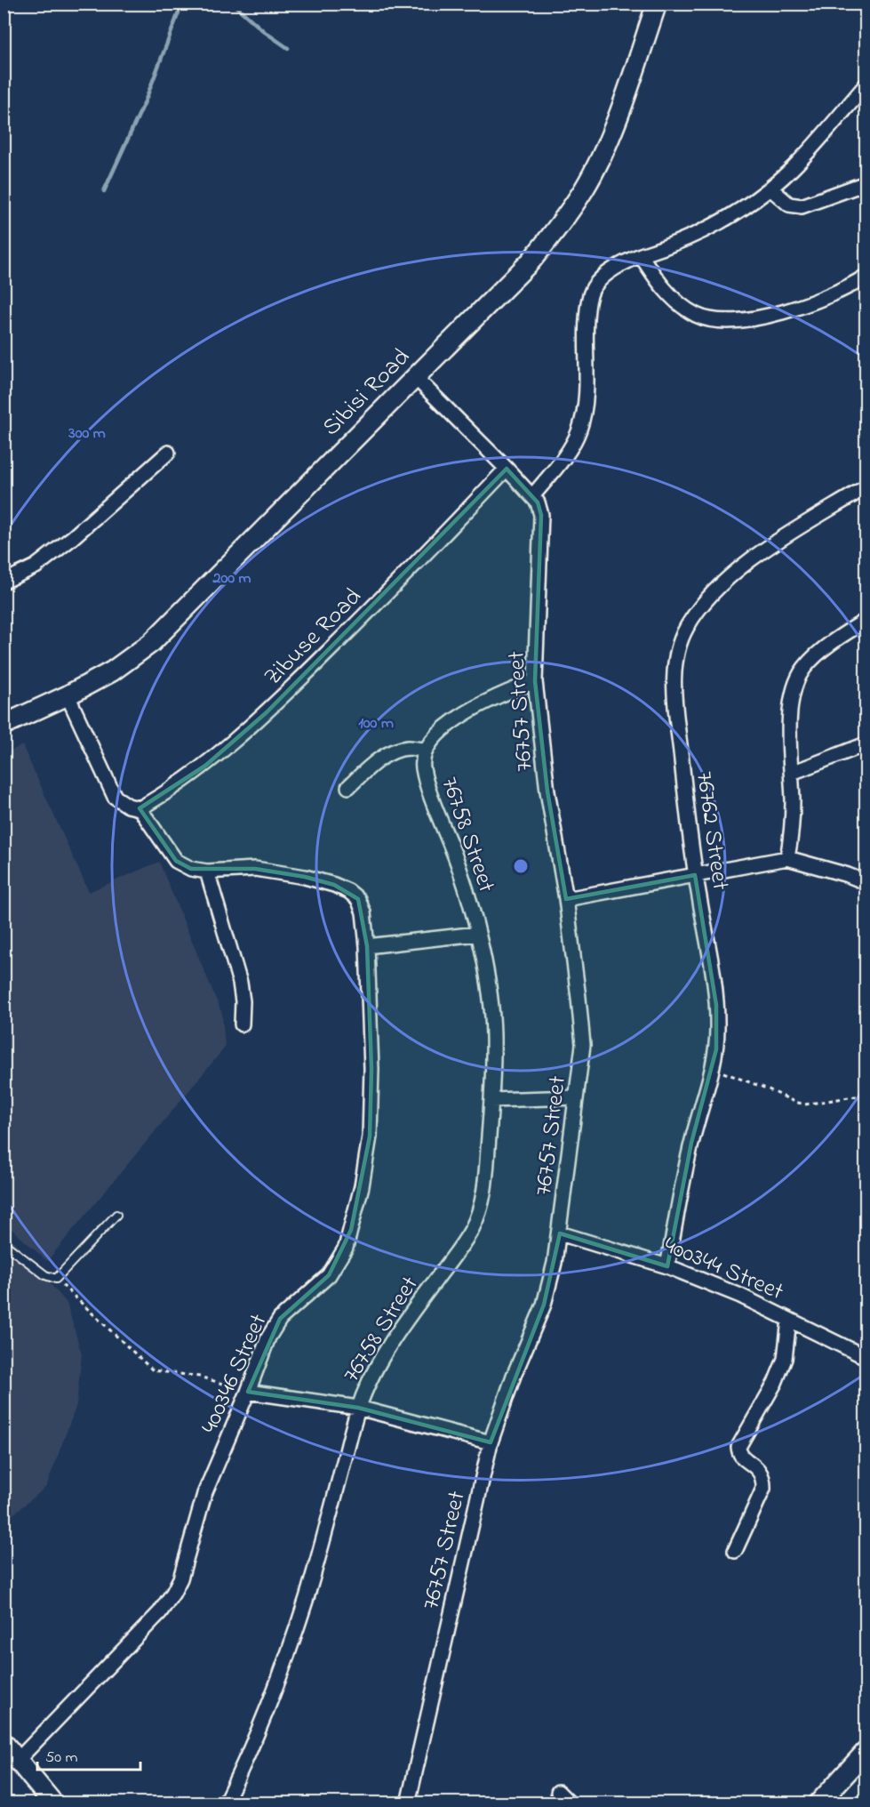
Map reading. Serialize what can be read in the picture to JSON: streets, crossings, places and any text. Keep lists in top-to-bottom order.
{
  "streets": {
    "street": [
      "Sibisi Road",
      "Zibuse Road",
      "76757 Street",
      "76762 Street",
      "76758 Street",
      "400344 Street",
      "400346 Street"
    ]
  },
  "crossings": [
    ["Zibuse Road", "76757 Street"],
    ["Zibuse Road", "400346 Street"],
    ["76757 Street", "76758 Street"],
    ["76757 Street", "400344 Street"],
    ["76762 Street", "400344 Street"]
  ],
  "scale_bar": "50 m",
  "rings": ["300 m", "200 m", "100 m"]
}
